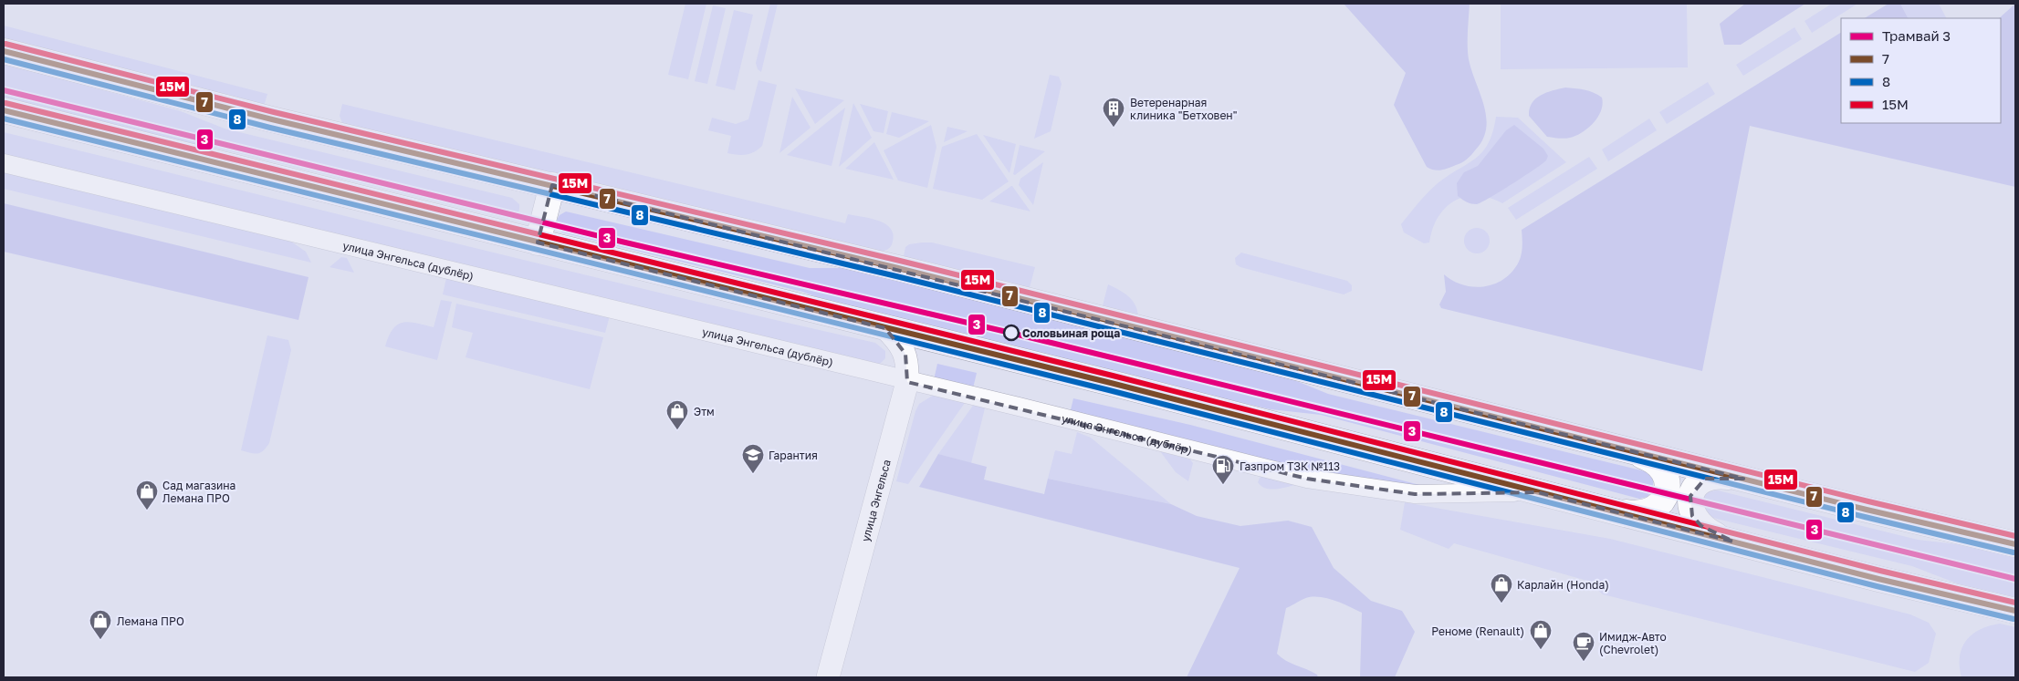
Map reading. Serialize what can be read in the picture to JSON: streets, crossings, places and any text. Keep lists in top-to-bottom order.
{
  "streets": {
    "street": ["улица Энгельса (дублёр)", "улица Энгельса"]
  },
  "crossings": [
    ["улица Энгельса (дублёр)", "улица Энгельса"]
  ],
  "places": {
    "building": ["Ветеренарная клиника \"Бетховен\""],
    "other": ["Соловьиная роща"],
    "shop": [
      "Этм",
      "Сад магазина Лемана ПРО",
      "Карлайн (Honda)",
      "Лемана ПРО",
      "Реноме (Renault)"
    ],
    "school or university": ["Гарантия"],
    "fuel station": ["Газпром ТЗК №113"],
    "cafe": ["Имидж-Авто (Chevrolet)"]
  },
  "lines": [
    "transit line 15М",
    "transit line 7",
    "transit line 8",
    "tram line 3"
  ],
  "legend": [
    "Трамвай 3",
    "7",
    "8",
    "15М"
  ]
}
